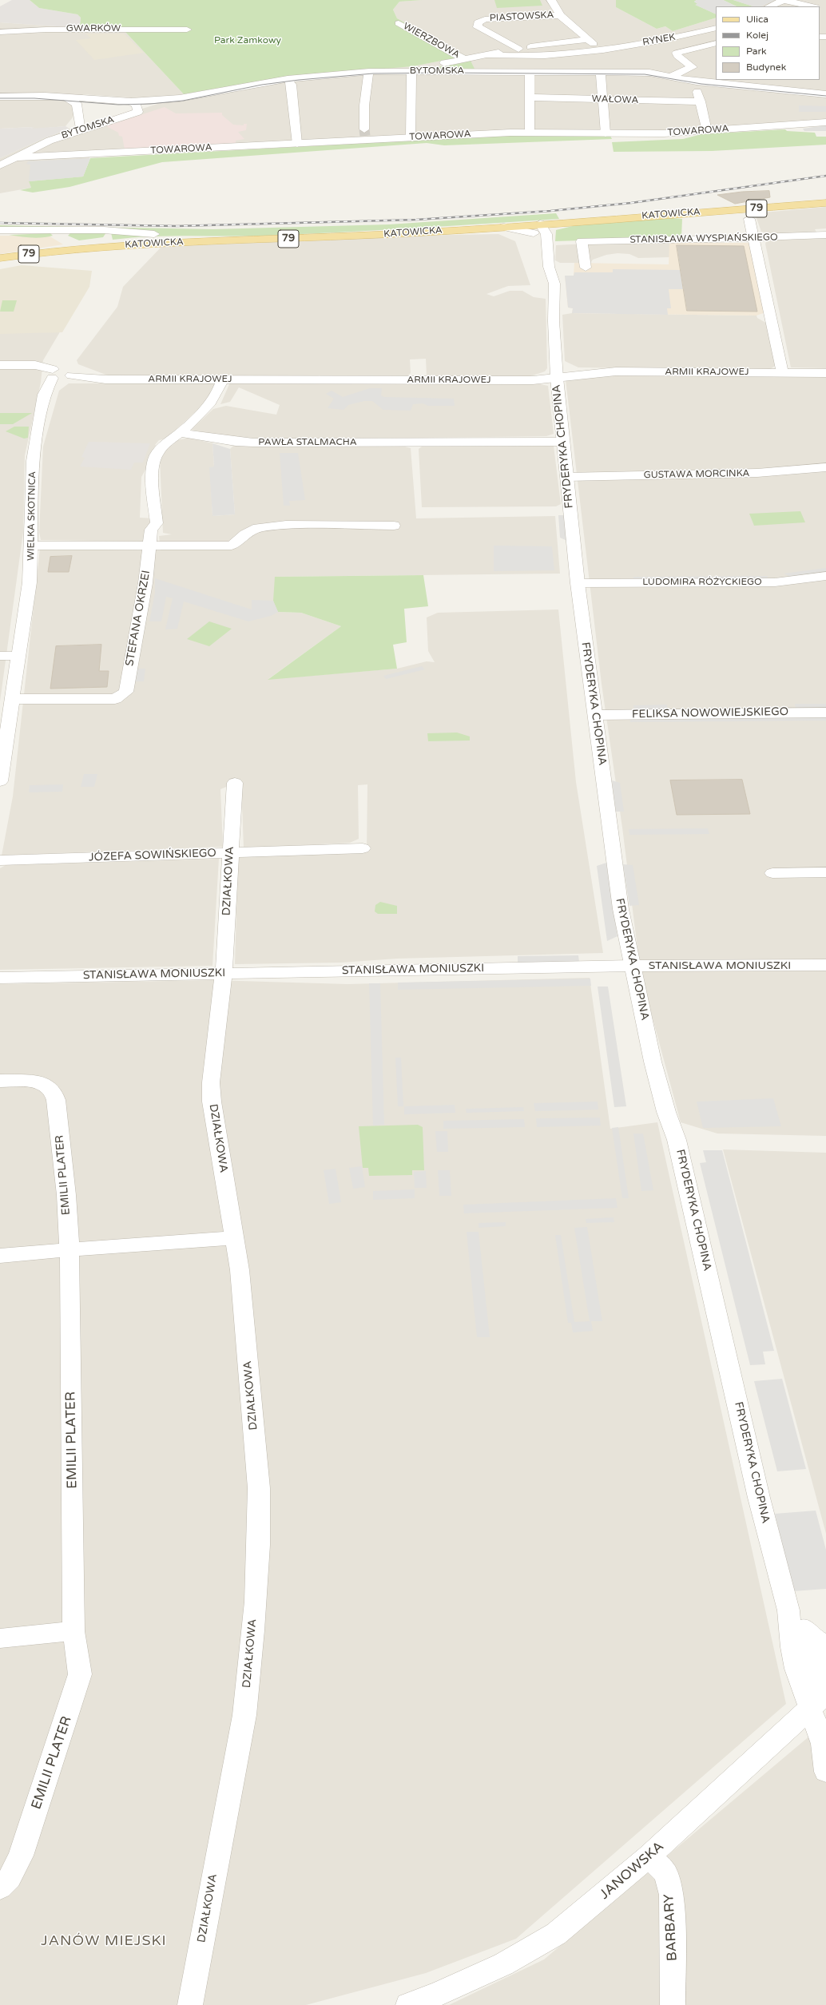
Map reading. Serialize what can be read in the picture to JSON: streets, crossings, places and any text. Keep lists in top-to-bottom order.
{
  "streets": {
    "main road": ["79", "KATOWICKA"],
    "street": [
      "PIASTOWSKA",
      "GWARKÓW",
      "RYNEK",
      "WIERZBOWA",
      "BYTOMSKA",
      "WAŁOWA",
      "TOWAROWA",
      "STANISŁAWA WYSPIAŃSKIEGO",
      "ARMII KRAJOWEJ",
      "PAWŁA STALMACHA",
      "FRYDERYKA CHOPINA",
      "GUSTAWA MORCINKA",
      "WIELKA SKOTNICA",
      "LUDOMIRA RÓŻYCKIEGO",
      "STEFANA OKRZEI",
      "FELIKSA NOWOWIEJSKIEGO",
      "JÓZEFA SOWIŃSKIEGO",
      "DZIAŁKOWA",
      "STANISŁAWA MONIUSZKI",
      "EMILII PLATER",
      "JANOWSKA",
      "BARBARY"
    ]
  },
  "crossings": [
    ["RYNEK", "BYTOMSKA"],
    ["BYTOMSKA", "TOWAROWA"],
    ["KATOWICKA", "FRYDERYKA CHOPINA"],
    ["ARMII KRAJOWEJ", "FRYDERYKA CHOPINA"],
    ["ARMII KRAJOWEJ", "WIELKA SKOTNICA"],
    ["PAWŁA STALMACHA", "FRYDERYKA CHOPINA"],
    ["FRYDERYKA CHOPINA", "GUSTAWA MORCINKA"],
    ["FRYDERYKA CHOPINA", "LUDOMIRA RÓŻYCKIEGO"],
    ["FRYDERYKA CHOPINA", "FELIKSA NOWOWIEJSKIEGO"],
    ["FRYDERYKA CHOPINA", "STANISŁAWA MONIUSZKI"],
    ["FRYDERYKA CHOPINA", "JANOWSKA"],
    ["WIELKA SKOTNICA", "STEFANA OKRZEI"],
    ["JÓZEFA SOWIŃSKIEGO", "DZIAŁKOWA"],
    ["DZIAŁKOWA", "STANISŁAWA MONIUSZKI"],
    ["JANOWSKA", "BARBARY"]
  ],
  "districts": ["JANÓW MIEJSKI"],
  "parks": ["Park Zamkowy"],
  "legend": [
    "Ulica",
    "Kolej",
    "Park",
    "Budynek"
  ]
}
